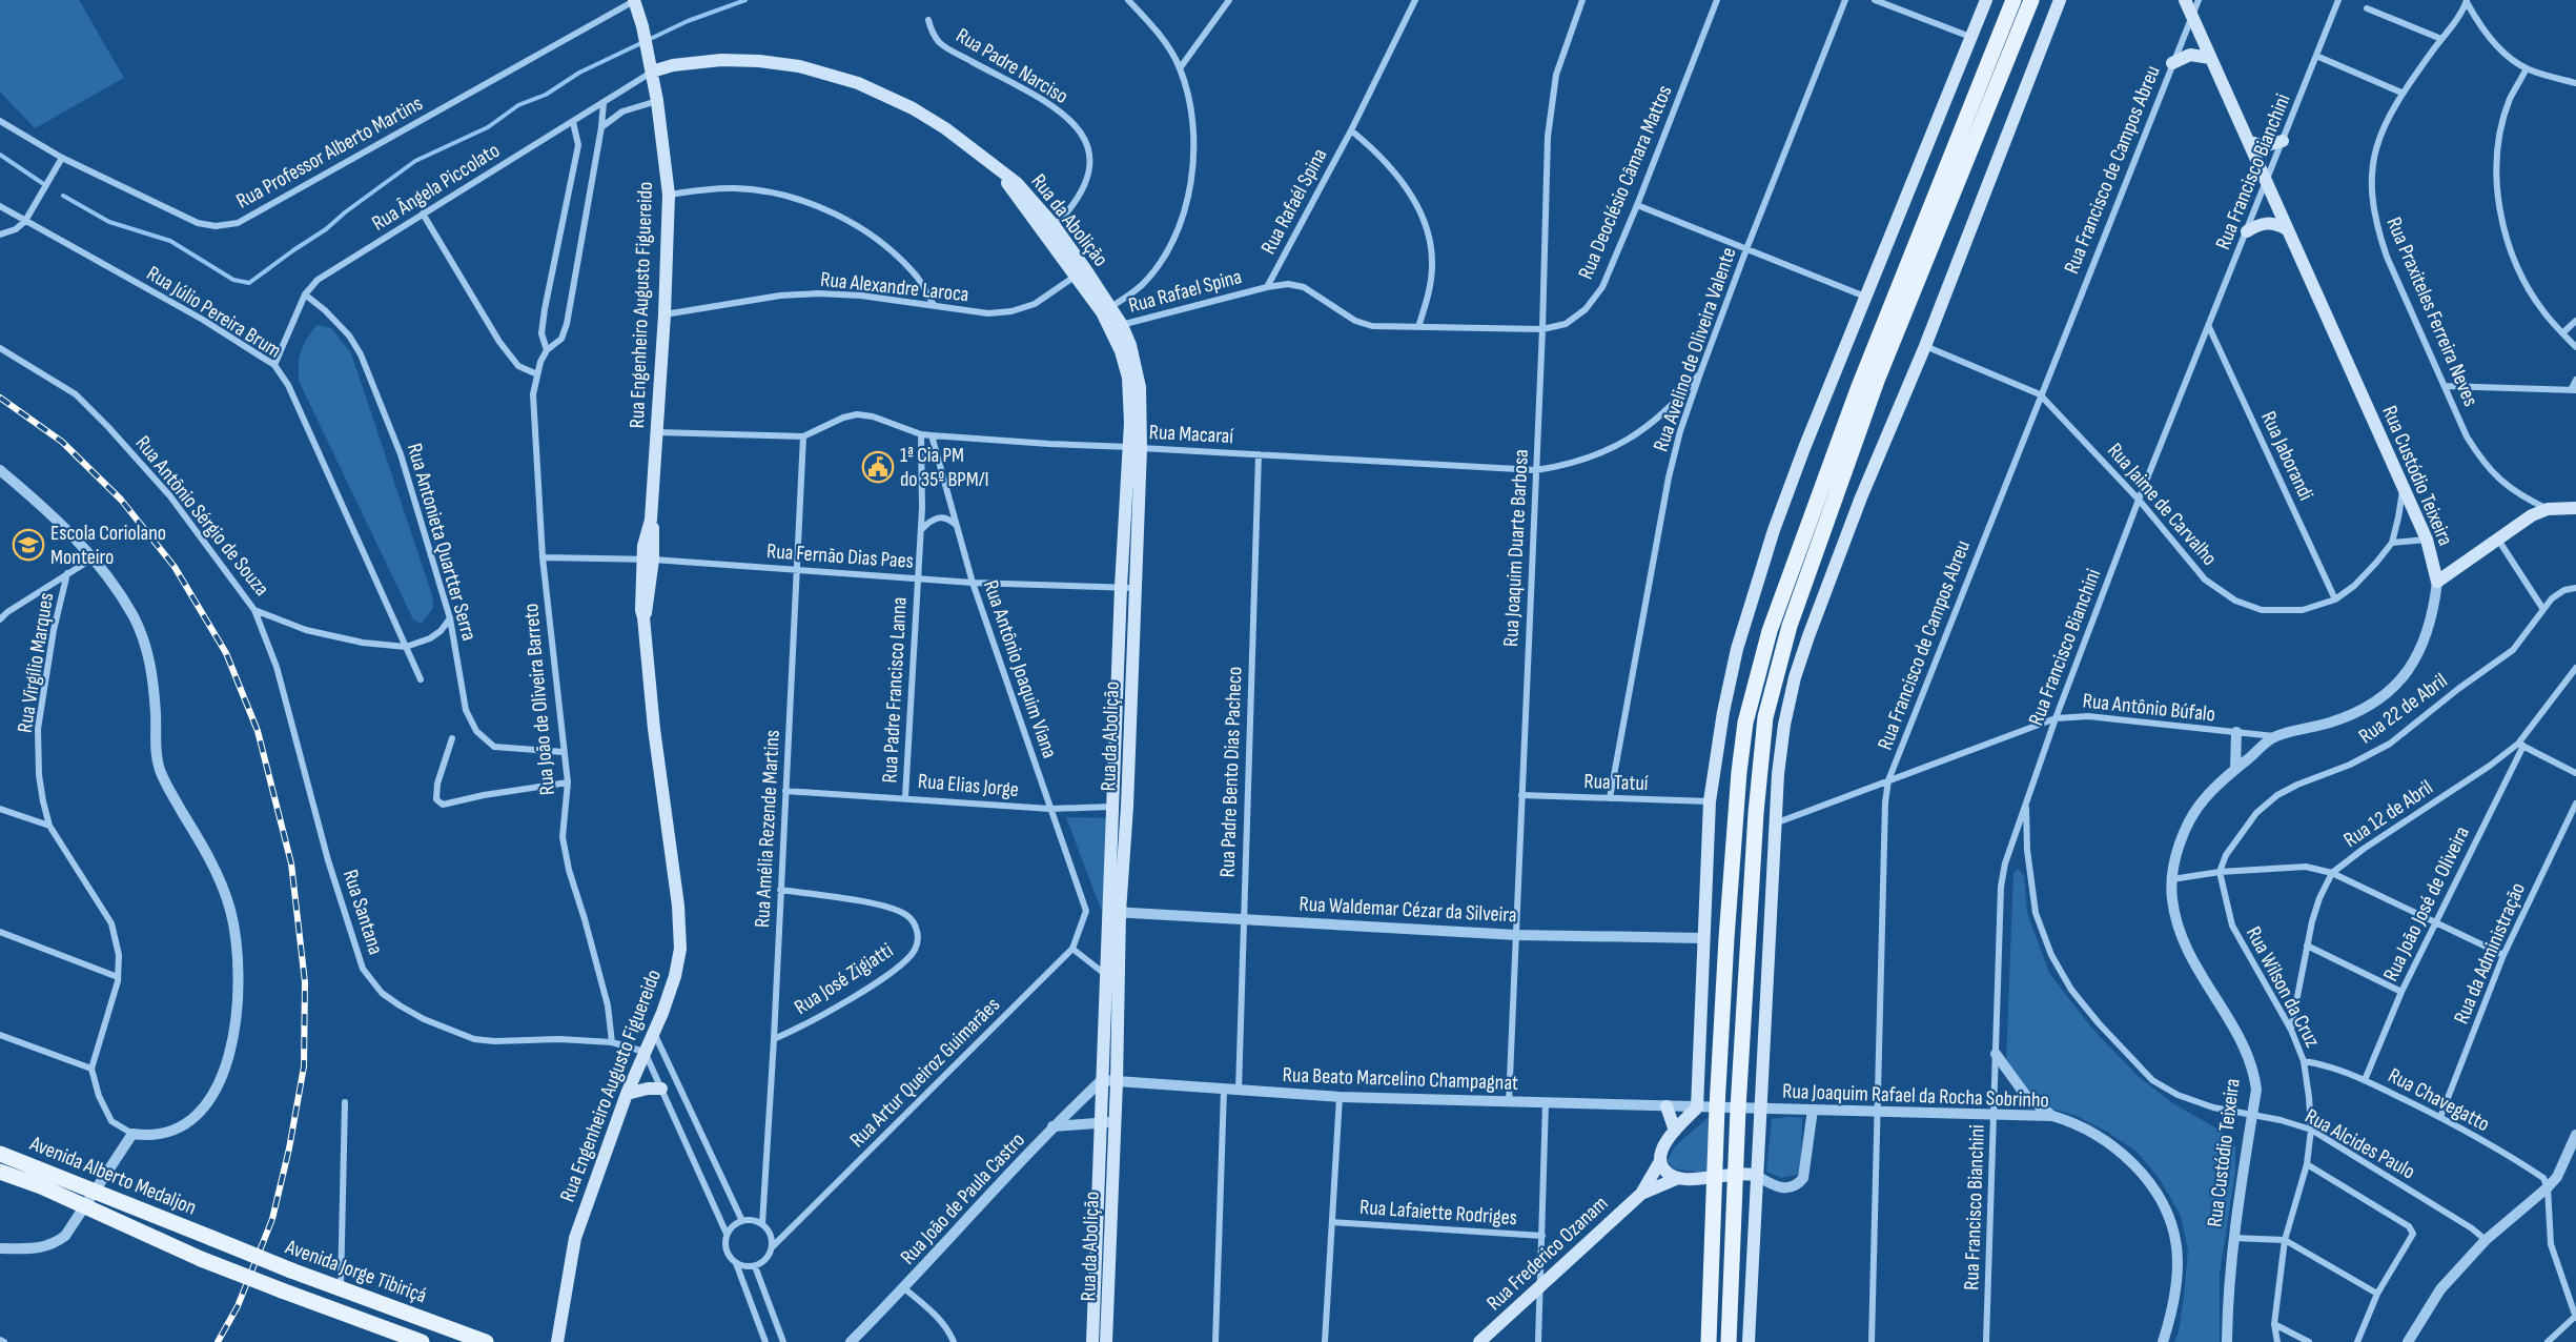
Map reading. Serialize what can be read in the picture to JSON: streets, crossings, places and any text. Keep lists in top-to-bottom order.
{
  "streets": {
    "main road": [
      "Rua da Abolição",
      "Rua Engenheiro Augusto Figuereido",
      "Rua Custódio Teixeira",
      "Avenida Alberto Medaljon",
      "Rua Frederico Ozanam",
      "Avenida Jorge Tibiriçá"
    ],
    "street": [
      "Rua Padre Narciso",
      "Rua Professor Alberto Martins",
      "Rua Francisco de Campos Abreu",
      "Rua Francisco Bianchini",
      "Rua Deoclésio Câmara Mattos",
      "Rua Ângela Piccolato",
      "Rua Rafaél Spina",
      "Rua Alexandre Laroca",
      "Rua Rafael Spina",
      "Rua Júlio Pereira Brum",
      "Rua Praxiteles Ferreira Neves",
      "Rua Avelino de Oliveira Valente",
      "Rua Macaraí",
      "Rua Jaborandi",
      "Rua Jaime de Carvalho",
      "Rua Antônio Sérgio de Souza",
      "Rua Antonieta Quartter Serra",
      "Rua Joaquim Duarte Barbosa",
      "Rua Fernão Dias Paes",
      "Rua Virgílio Marques",
      "Rua Antônio Joaquim Viana",
      "Rua Padre Francisco Lanna",
      "Rua João de Oliveira Barreto",
      "Rua Antônio Búfalo",
      "Rua 22 de Abril",
      "Rua Padre Bento Dias Pacheco",
      "Rua Tatuí",
      "Rua Elias Jorge",
      "Rua 12 de Abril",
      "Rua Amélia Rezende Martins",
      "Rua João José de Oliveira",
      "Rua Waldemar Cézar da Silveira",
      "Rua Santana",
      "Rua da Administração",
      "Rua José Zigiatti",
      "Rua Wilson da Cruz",
      "Rua Artur Queiroz Guimarães",
      "Rua Beato Marcelino Champagnat",
      "Rua Joaquim Rafael da Rocha Sobrinho",
      "Rua Chavegatto",
      "Rua Alcides Paulo",
      "Rua João de Paula Castro",
      "Rua Lafaiette Rodriges"
    ]
  },
  "crossings": [
    ["Rua Padre Narciso", "Rua da Abolição"],
    ["Rua Professor Alberto Martins", "Rua Engenheiro Augusto Figuereido"],
    ["Rua Francisco de Campos Abreu", "Rua Custódio Teixeira"],
    ["Rua Francisco de Campos Abreu", "Rua Jaime de Carvalho"],
    ["Rua Francisco de Campos Abreu", "Rua Antônio Búfalo"],
    ["Rua Francisco de Campos Abreu", "Rua Joaquim Rafael da Rocha Sobrinho"],
    ["Rua Francisco Bianchini", "Rua Jaborandi"],
    ["Rua Francisco Bianchini", "Rua Custódio Teixeira"],
    ["Rua Francisco Bianchini", "Rua Jaime de Carvalho"],
    ["Rua Francisco Bianchini", "Rua Antônio Búfalo"],
    ["Rua Francisco Bianchini", "Rua Joaquim Rafael da Rocha Sobrinho"],
    ["Rua Francisco Bianchini", "Rua Alcides Paulo"],
    ["Rua Deoclésio Câmara Mattos", "Rua Rafaél Spina"],
    ["Rua Deoclésio Câmara Mattos", "Rua Rafael Spina"],
    ["Rua Deoclésio Câmara Mattos", "Rua Joaquim Duarte Barbosa"],
    ["Rua Ângela Piccolato", "Rua da Abolição"],
    ["Rua Ângela Piccolato", "Rua Engenheiro Augusto Figuereido"],
    ["Rua Ângela Piccolato", "Rua Júlio Pereira Brum"],
    ["Rua Ângela Piccolato", "Rua Antonieta Quartter Serra"],
    ["Rua Ângela Piccolato", "Rua João de Oliveira Barreto"],
    ["Rua Rafaél Spina", "Rua Rafael Spina"],
    ["Rua da Abolição", "Rua Alexandre Laroca"],
    ["Rua da Abolição", "Rua Rafael Spina"],
    ["Rua da Abolição", "Rua Engenheiro Augusto Figuereido"],
    ["Rua da Abolição", "Rua Macaraí"],
    ["Rua da Abolição", "Rua Fernão Dias Paes"],
    ["Rua da Abolição", "Rua Elias Jorge"],
    ["Rua da Abolição", "Rua Waldemar Cézar da Silveira"],
    ["Rua da Abolição", "Rua Beato Marcelino Champagnat"],
    ["Rua da Abolição", "Rua João de Paula Castro"],
    ["Rua Alexandre Laroca", "Rua Engenheiro Augusto Figuereido"],
    ["Rua Engenheiro Augusto Figuereido", "Rua Macaraí"],
    ["Rua Engenheiro Augusto Figuereido", "Rua Fernão Dias Paes"],
    ["Rua Engenheiro Augusto Figuereido", "Rua Santana"],
    ["Rua Júlio Pereira Brum", "Rua Antônio Sérgio de Souza"],
    ["Rua Avelino de Oliveira Valente", "Rua Macaraí"],
    ["Rua Avelino de Oliveira Valente", "Rua Tatuí"],
    ["Rua Macaraí", "Rua Joaquim Duarte Barbosa"],
    ["Rua Macaraí", "Rua Antônio Joaquim Viana"],
    ["Rua Macaraí", "Rua Padre Francisco Lanna"],
    ["Rua Macaraí", "Rua Padre Bento Dias Pacheco"],
    ["Rua Macaraí", "Rua Amélia Rezende Martins"],
    ["Rua Jaborandi", "Rua Jaime de Carvalho"],
    ["Rua Custódio Teixeira", "Rua Jaime de Carvalho"],
    ["Rua Custódio Teixeira", "Rua Antônio Búfalo"],
    ["Rua Custódio Teixeira", "Rua Alcides Paulo"],
    ["Rua Antônio Sérgio de Souza", "Rua Santana"],
    ["Rua Antonieta Quartter Serra", "Rua João de Oliveira Barreto"],
    ["Rua Joaquim Duarte Barbosa", "Rua Tatuí"],
    ["Rua Joaquim Duarte Barbosa", "Rua Waldemar Cézar da Silveira"],
    ["Rua Joaquim Duarte Barbosa", "Rua Beato Marcelino Champagnat"],
    ["Rua Fernão Dias Paes", "Rua Antônio Joaquim Viana"],
    ["Rua Fernão Dias Paes", "Rua Padre Francisco Lanna"],
    ["Rua Fernão Dias Paes", "Rua João de Oliveira Barreto"],
    ["Rua Fernão Dias Paes", "Rua Amélia Rezende Martins"],
    ["Rua Antônio Joaquim Viana", "Rua Elias Jorge"],
    ["Rua Antônio Joaquim Viana", "Rua Artur Queiroz Guimarães"],
    ["Rua Padre Francisco Lanna", "Rua Elias Jorge"],
    ["Rua João de Oliveira Barreto", "Rua Santana"],
    ["Rua 22 de Abril", "Rua Wilson da Cruz"],
    ["Rua Padre Bento Dias Pacheco", "Rua Waldemar Cézar da Silveira"],
    ["Rua Padre Bento Dias Pacheco", "Rua Beato Marcelino Champagnat"],
    ["Rua Elias Jorge", "Rua Amélia Rezende Martins"],
    ["Rua 12 de Abril", "Rua João José de Oliveira"],
    ["Rua 12 de Abril", "Rua Wilson da Cruz"],
    ["Rua Amélia Rezende Martins", "Rua José Zigiatti"],
    ["Rua Amélia Rezende Martins", "Rua Artur Queiroz Guimarães"],
    ["Rua João José de Oliveira", "Rua Chavegatto"],
    ["Rua da Administração", "Rua Chavegatto"],
    ["Rua Wilson da Cruz", "Rua Chavegatto"],
    ["Rua Wilson da Cruz", "Rua Alcides Paulo"],
    ["Rua Beato Marcelino Champagnat", "Rua João de Paula Castro"],
    ["Rua Beato Marcelino Champagnat", "Rua Frederico Ozanam"],
    ["Avenida Alberto Medaljon", "Avenida Jorge Tibiriçá"]
  ],
  "places": {
    "public building": ["1ª Cia PM do 35º BPM/I"],
    "school or university": ["Escola Coriolano Monteiro"]
  }
}
